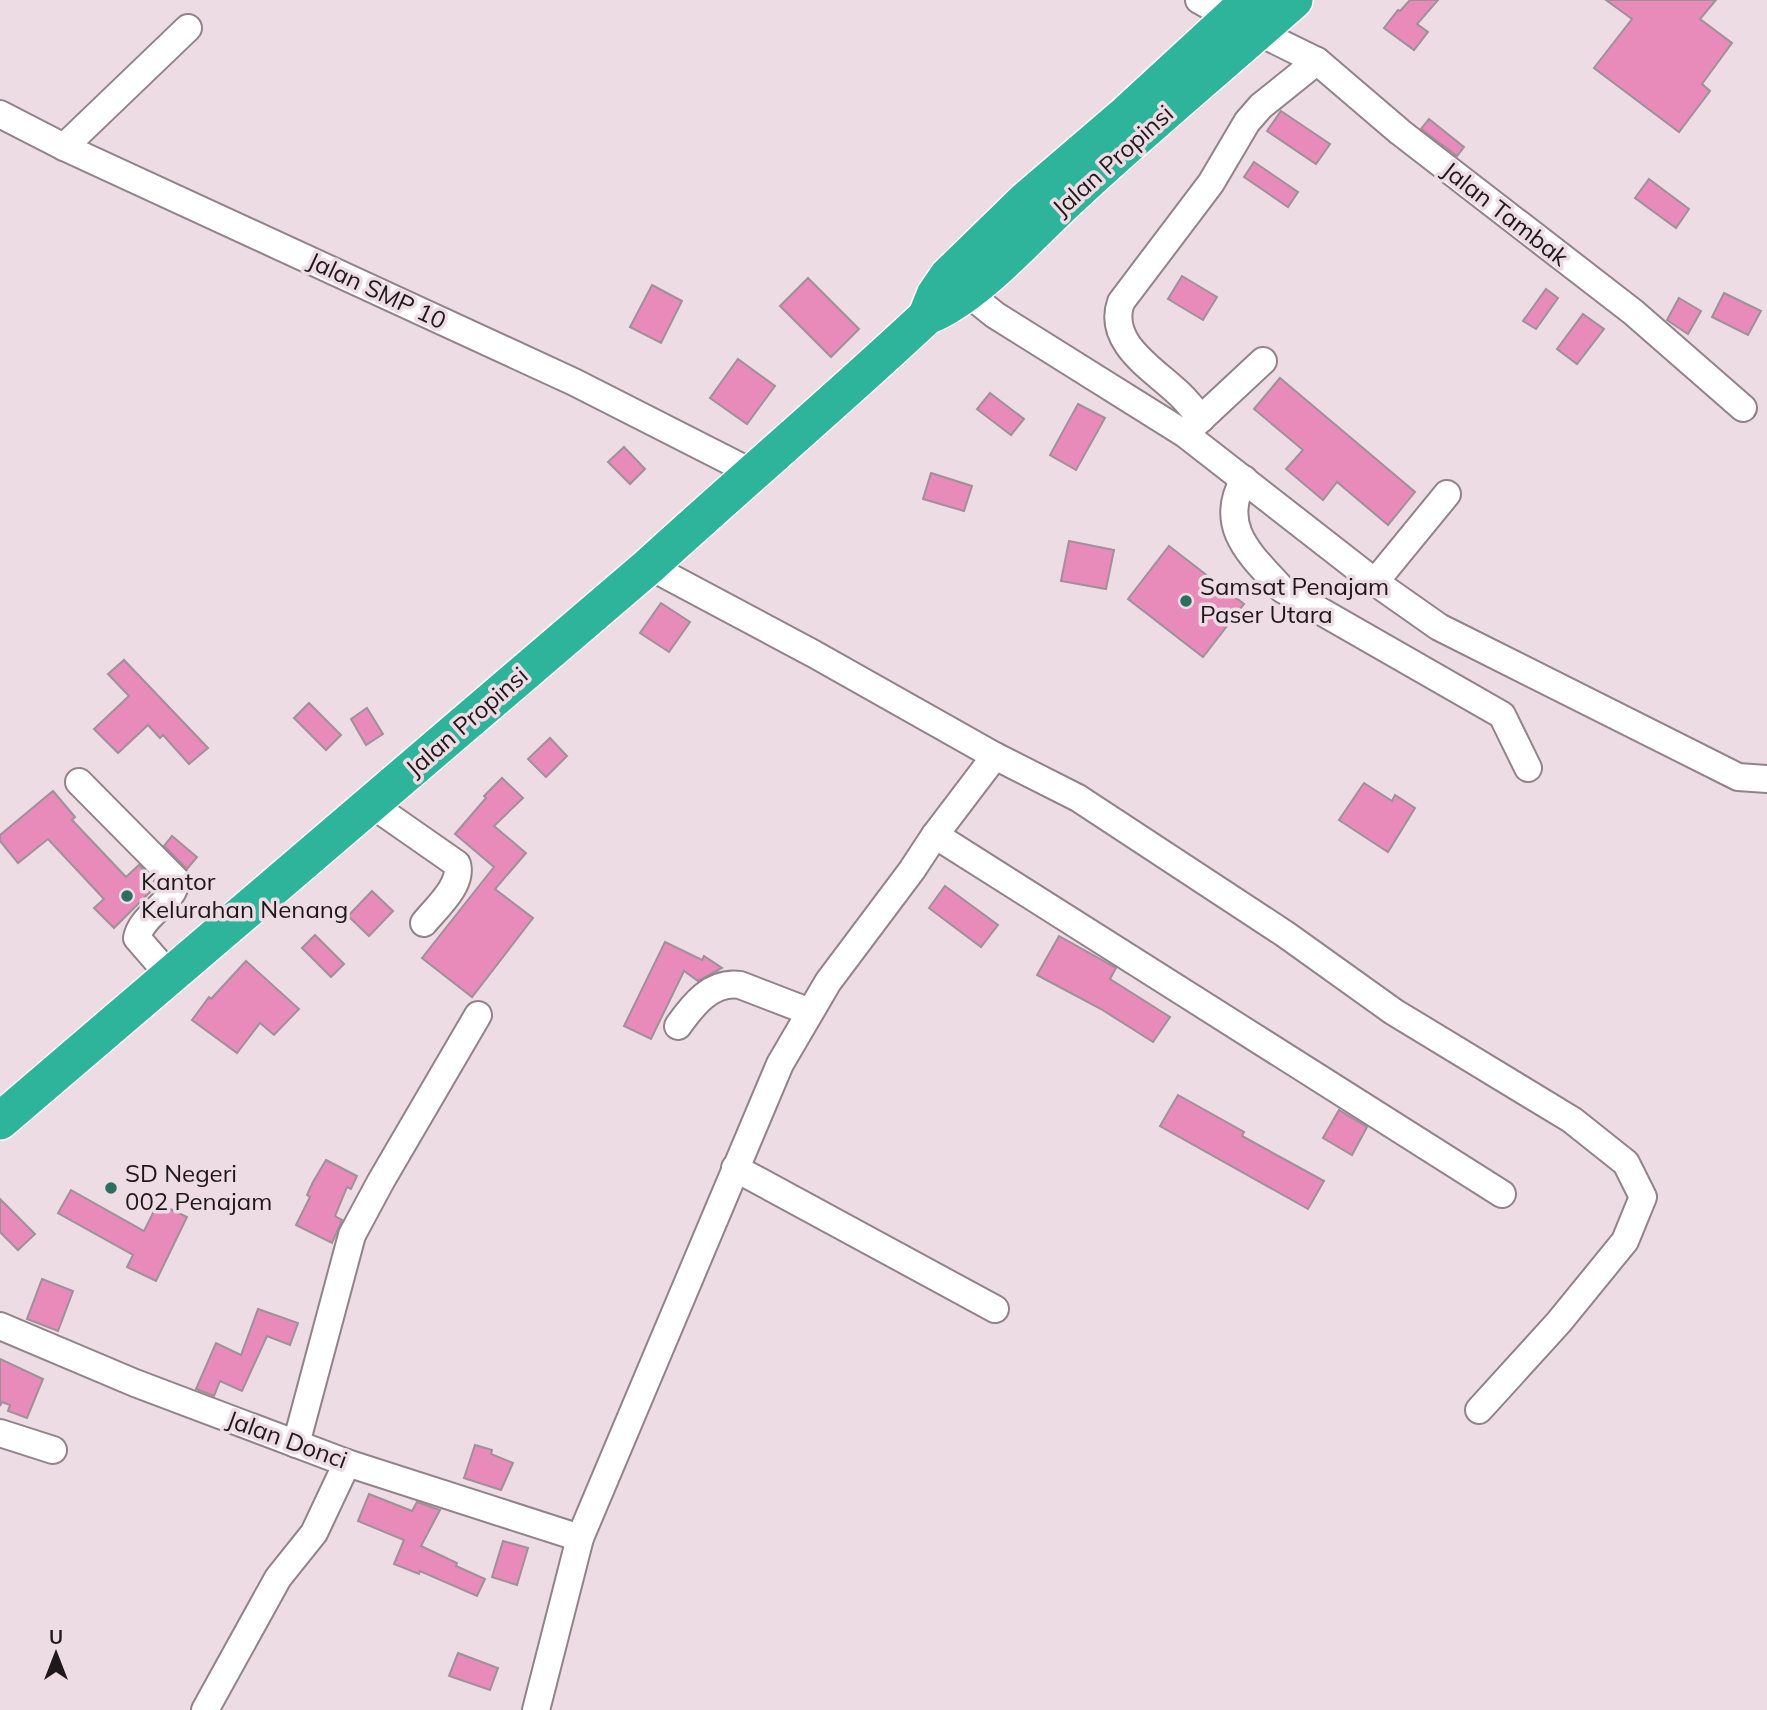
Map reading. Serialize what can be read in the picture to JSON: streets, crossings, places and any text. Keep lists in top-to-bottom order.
{
  "streets": {
    "highway": ["Jalan Propinsi"],
    "street": ["Jalan Tambak", "Jalan SMP 10", "Jalan Donci"]
  },
  "crossings": [
    ["Jalan Propinsi", "Jalan Tambak"],
    ["Jalan Propinsi", "Jalan SMP 10"]
  ],
  "places": ["Samsat Penajam Paser Utara", "Kantor Kelurahan Nenang", "SD Negeri 002 Penajam"],
  "north": "top"
}
